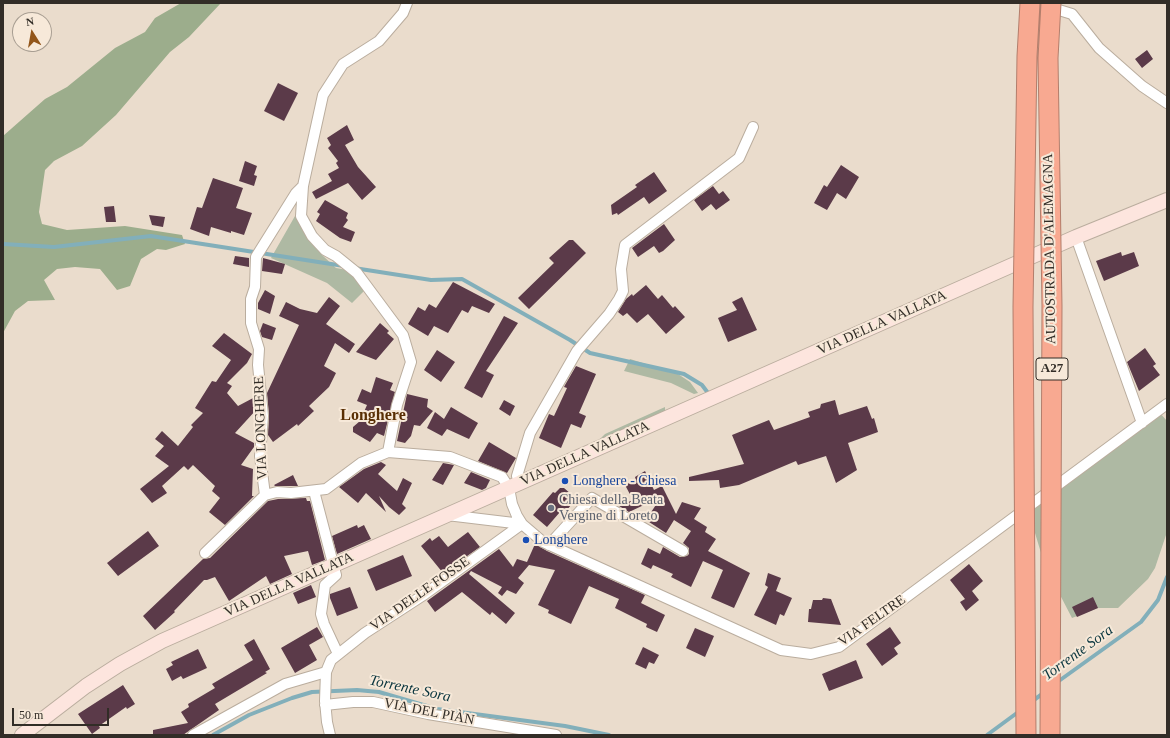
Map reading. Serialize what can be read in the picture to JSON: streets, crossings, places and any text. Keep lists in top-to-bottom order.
{
  "streets": {
    "highway": ["AUTOSTRADA D'ALEMAGNA", "A27"],
    "main road": ["VIA DELLA VALLATA"],
    "street": [
      "VIA LONGHERE",
      "VIA DELLE FOSSE",
      "VIA FELTRE",
      "VIA DEL PIÀN"
    ]
  },
  "crossings": [
    ["VIA DELLA VALLATA", "VIA LONGHERE"],
    ["VIA DELLA VALLATA", "VIA FELTRE"],
    ["VIA LONGHERE", "VIA FELTRE"],
    ["VIA DELLE FOSSE", "VIA FELTRE"]
  ],
  "districts": ["Longhere"],
  "water": ["Torrente Sora"],
  "places": ["Longhere - Chiesa", "Chiesa della Beata Vergine di Loreto", "Longhere"],
  "scale_bar": "50 m",
  "north": "top"
}
